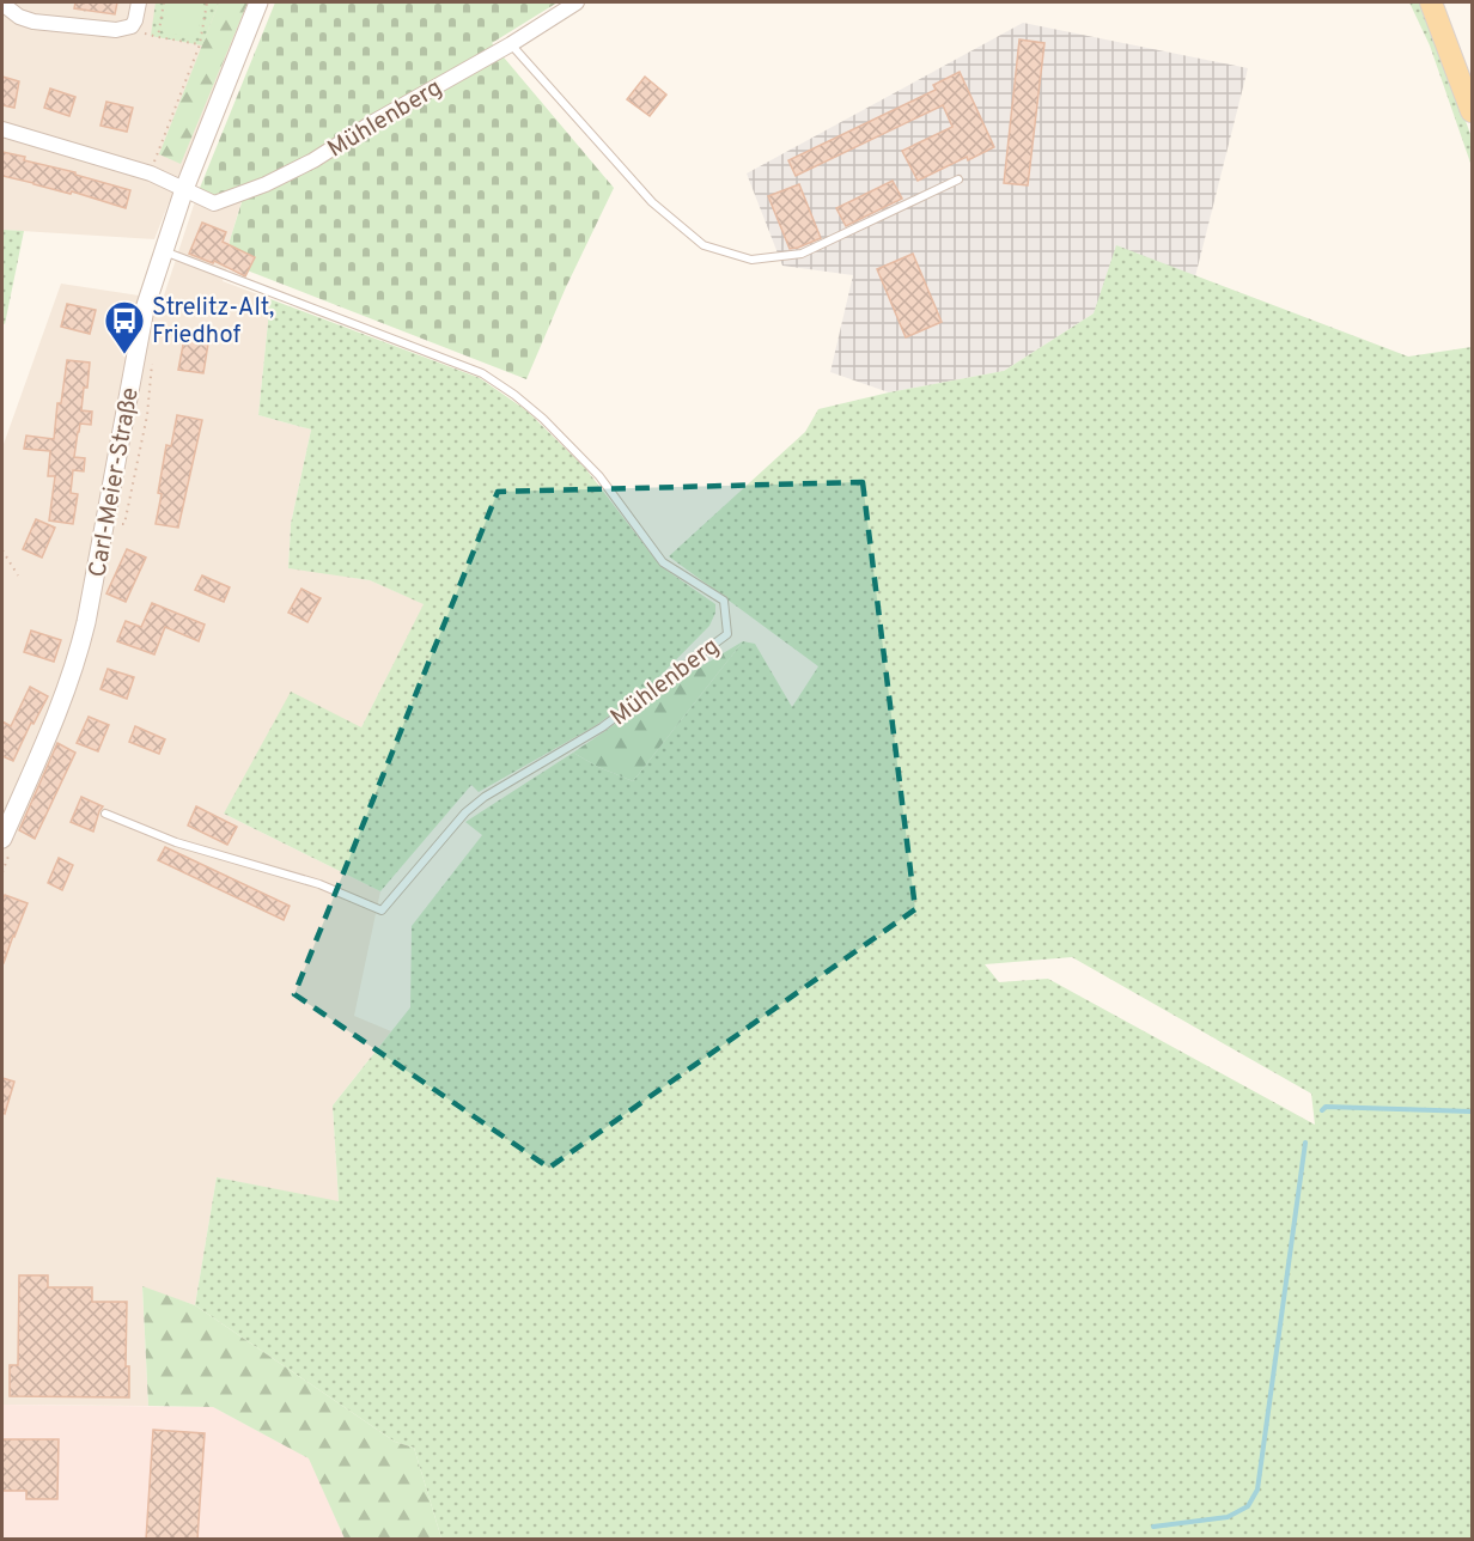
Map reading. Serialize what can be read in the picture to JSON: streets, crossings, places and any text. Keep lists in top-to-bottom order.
{
  "streets": {
    "street": ["Mühlenberg", "Carl-Meier-Straße"]
  },
  "crossings": [
    ["Mühlenberg", "Carl-Meier-Straße"]
  ],
  "places": {
    "bus stop": ["Strelitz-Alt, Friedhof"]
  }
}
